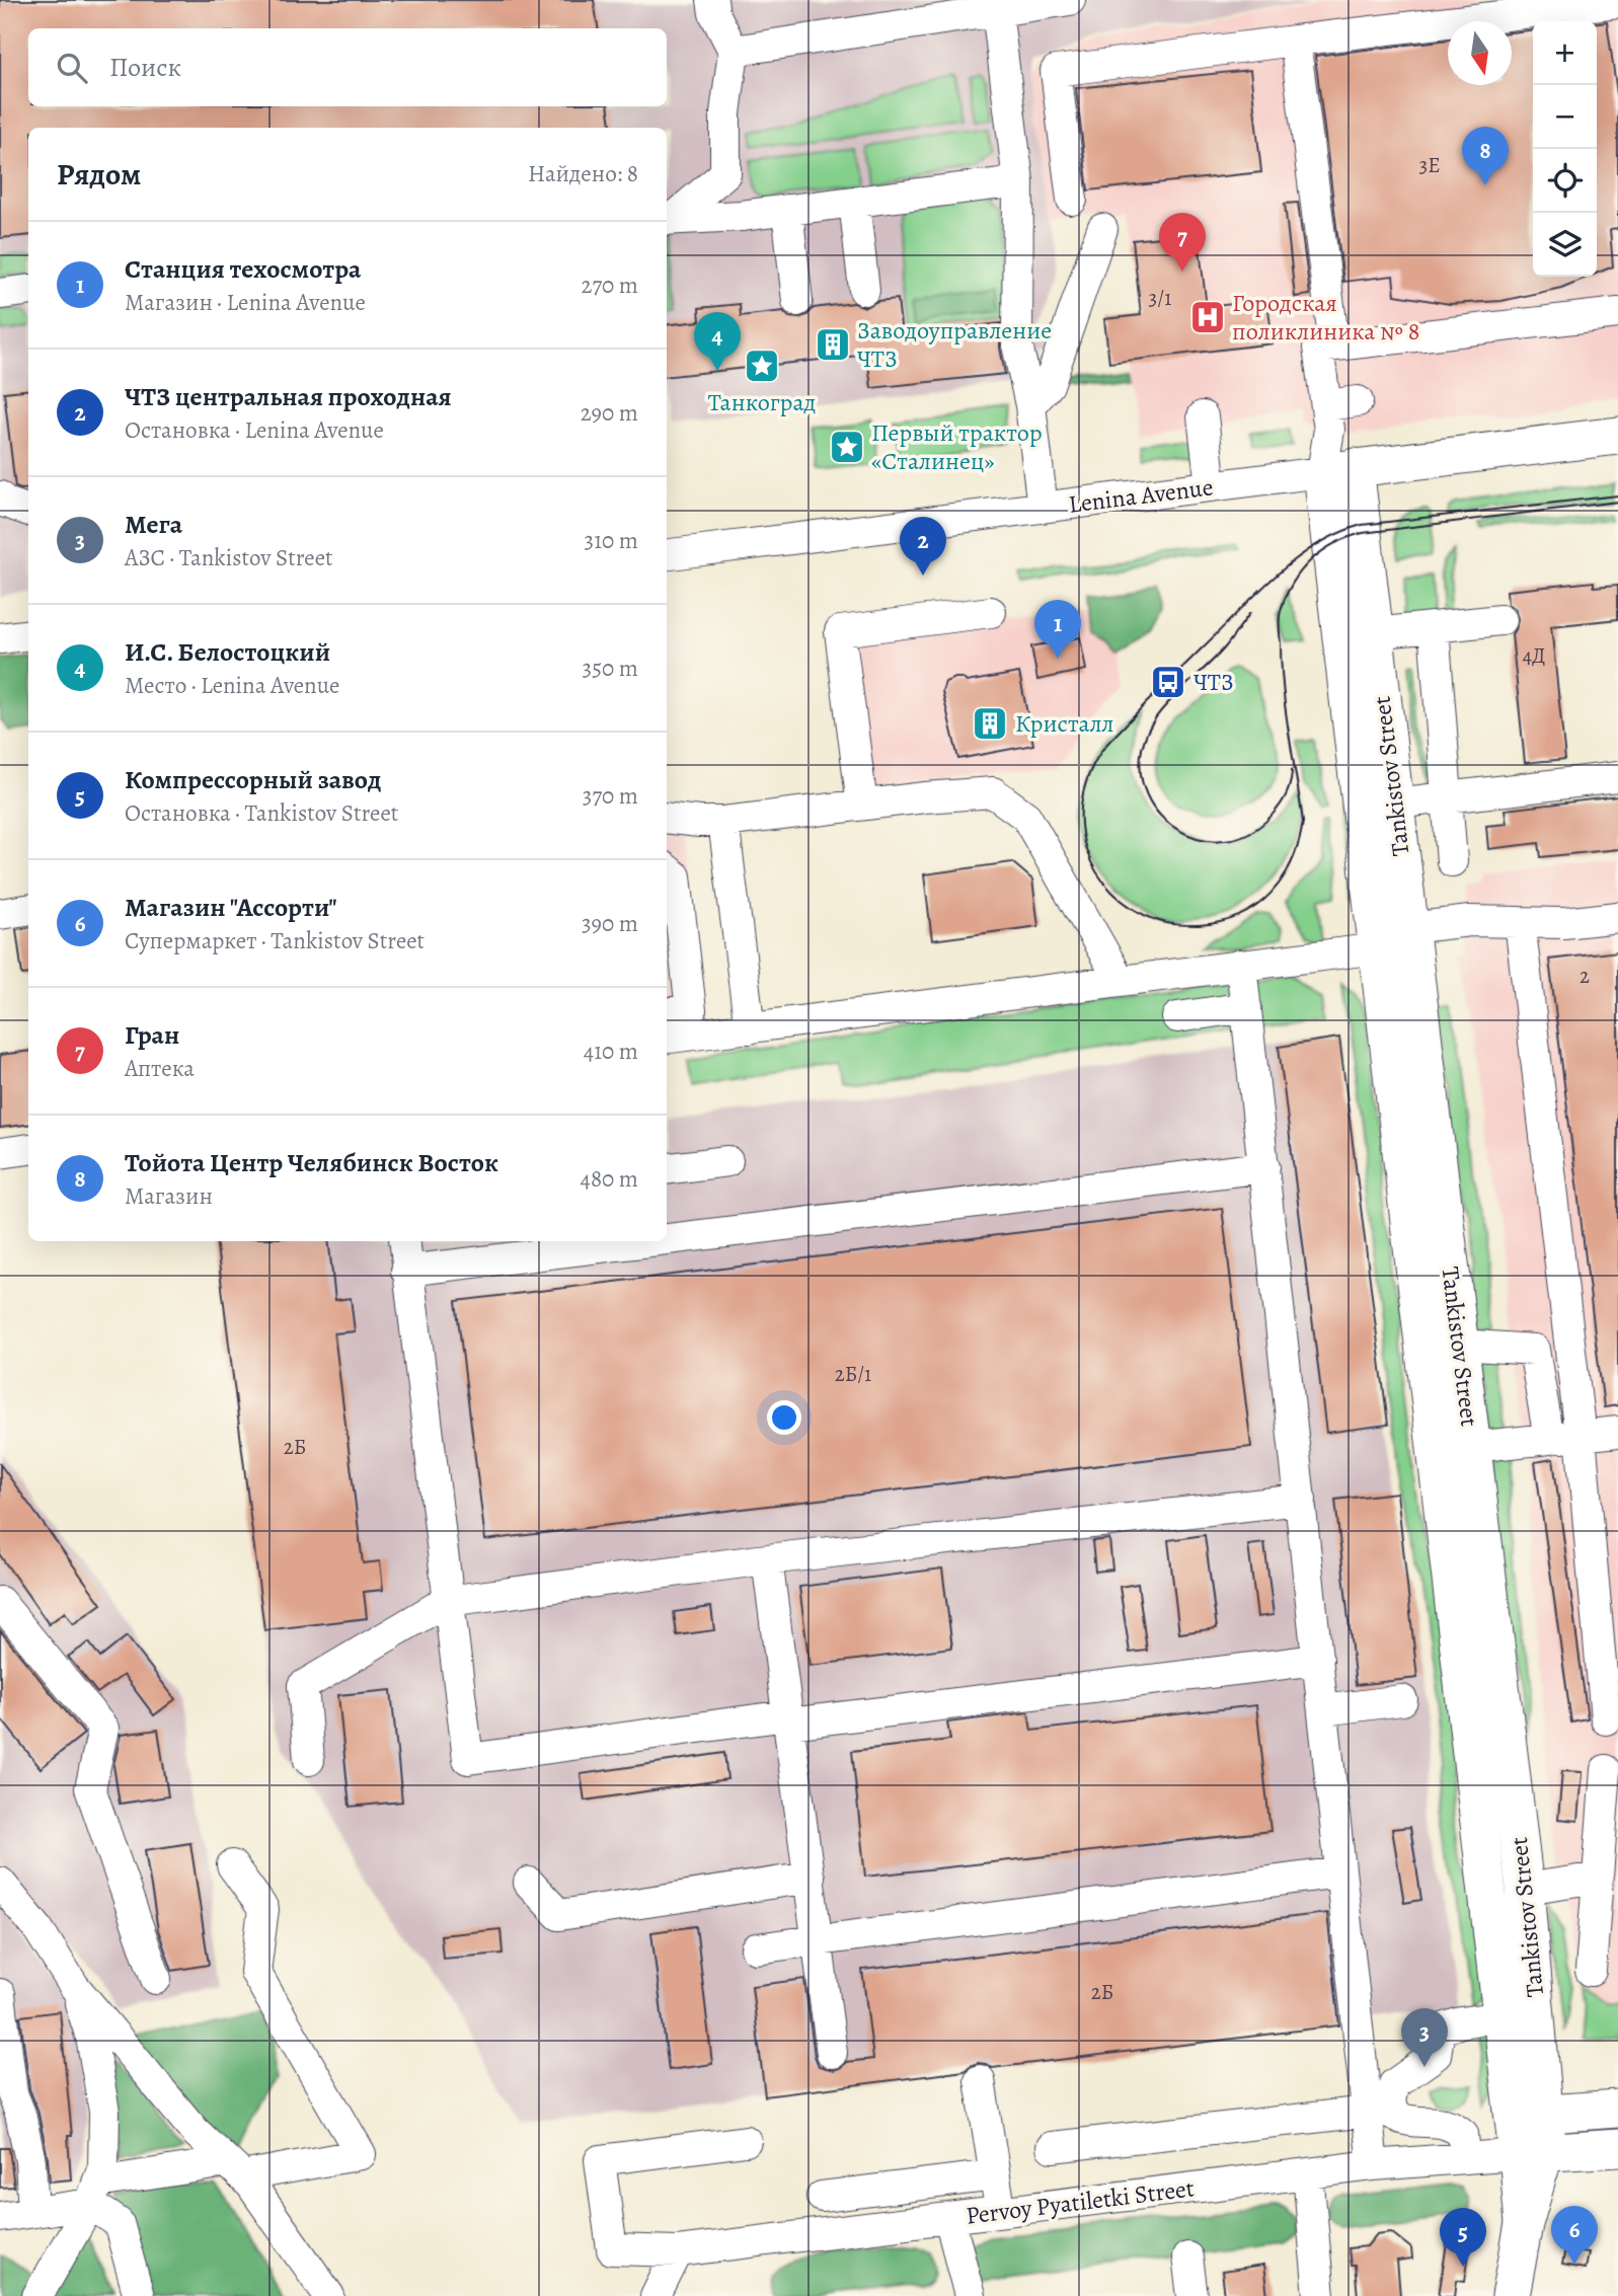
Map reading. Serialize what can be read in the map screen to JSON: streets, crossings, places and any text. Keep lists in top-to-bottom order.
{
  "streets": {
    "main road": ["Lenina Avenue", "Tankistov Street", "Pervoy Pyatiletki Street"]
  },
  "crossings": [
    ["Lenina Avenue", "Tankistov Street"],
    ["Tankistov Street", "Pervoy Pyatiletki Street"]
  ],
  "places": {
    "hospital": ["Городская поликлиника № 8"],
    "building": ["Заводоуправление ЧТЗ", "Кристалл"],
    "place": ["Танкоград", "Первый трактор «Сталинец»"],
    "bus stop": ["ЧТЗ"]
  },
  "house_numbers": [
    "3Е",
    "3/1",
    "4Д",
    "2",
    "2Б/1",
    "2Б",
    "2Б"
  ],
  "north": "bottom",
  "page": {
    "map_buttons": ["+", "−"],
    "search": "Поиск",
    "pins": [
      "8",
      "7",
      "4",
      "2",
      "1",
      "3",
      "6",
      "5"
    ],
    "heading": ["Рядом", "Найдено: 8"],
    "list": [
      {
        "mark": "1",
        "name": "Станция техосмотра",
        "note": "Магазин · Lenina Avenue",
        "value": "270 m"
      },
      {
        "mark": "2",
        "name": "ЧТЗ центральная проходная",
        "note": "Остановка · Lenina Avenue",
        "value": "290 m"
      },
      {
        "mark": "3",
        "name": "Мега",
        "note": "АЗС · Tankistov Street",
        "value": "310 m"
      },
      {
        "mark": "4",
        "name": "И.С. Белостоцкий",
        "note": "Место · Lenina Avenue",
        "value": "350 m"
      },
      {
        "mark": "5",
        "name": "Компрессорный завод",
        "note": "Остановка · Tankistov Street",
        "value": "370 m"
      },
      {
        "mark": "6",
        "name": "Магазин \"Ассорти\"",
        "note": "Супермаркет · Tankistov Street",
        "value": "390 m"
      },
      {
        "mark": "7",
        "name": "Гран",
        "note": "Аптека",
        "value": "410 m"
      },
      {
        "mark": "8",
        "name": "Тойота Центр Челябинск Восток",
        "note": "Магазин",
        "value": "480 m"
      }
    ]
  }
}
